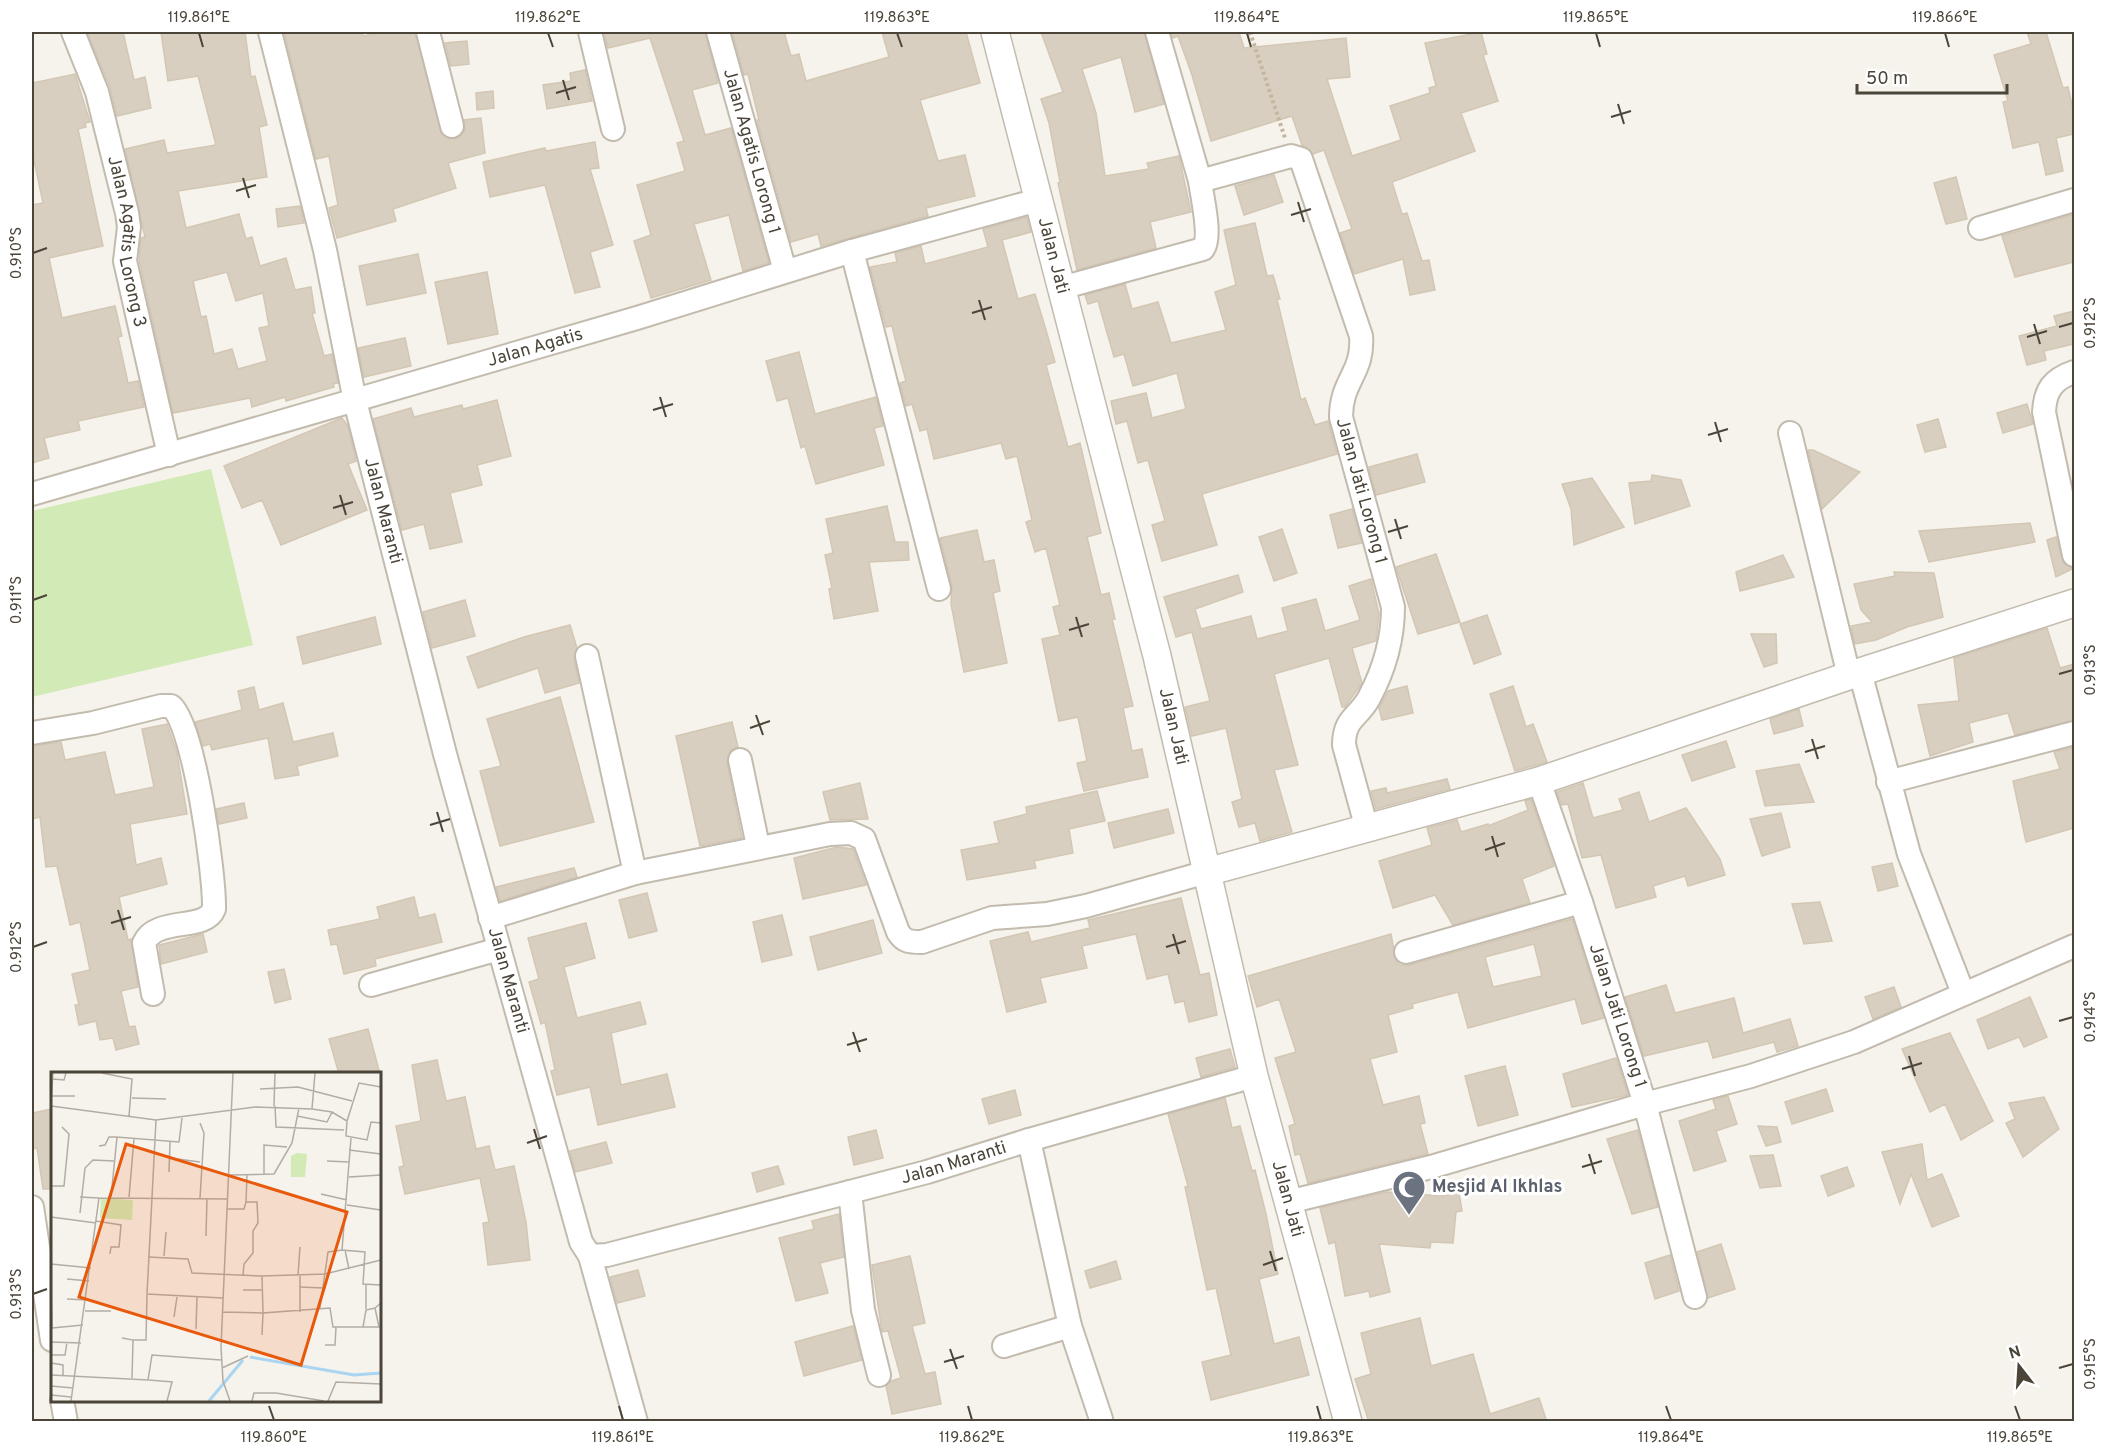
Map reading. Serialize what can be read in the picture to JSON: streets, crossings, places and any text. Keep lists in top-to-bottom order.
{
  "streets": {
    "street": [
      "Jalan Agatis Lorong 1",
      "Jalan Agatis Lorong 3",
      "Jalan Jati",
      "Jalan Agatis",
      "Jalan Jati Lorong 1",
      "Jalan Maranti"
    ]
  },
  "crossings": [
    ["Jalan Agatis Lorong 1", "Jalan Agatis"],
    ["Jalan Agatis Lorong 3", "Jalan Agatis"],
    ["Jalan Jati", "Jalan Agatis"],
    ["Jalan Jati", "Jalan Jati Lorong 1"],
    ["Jalan Jati", "Jalan Maranti"],
    ["Jalan Agatis", "Jalan Maranti"]
  ],
  "places": {
    "mosque": ["Mesjid Al Ikhlas"]
  },
  "scale_bar": "50 m",
  "north": "top",
  "coordinates": [
    "119.861°E",
    "119.862°E",
    "119.863°E",
    "119.864°E",
    "119.865°E",
    "119.866°E",
    "0.910°S",
    "0.912°S",
    "0.911°S",
    "0.913°S",
    "0.914°S",
    "0.915°S",
    "119.860°E"
  ]
}
